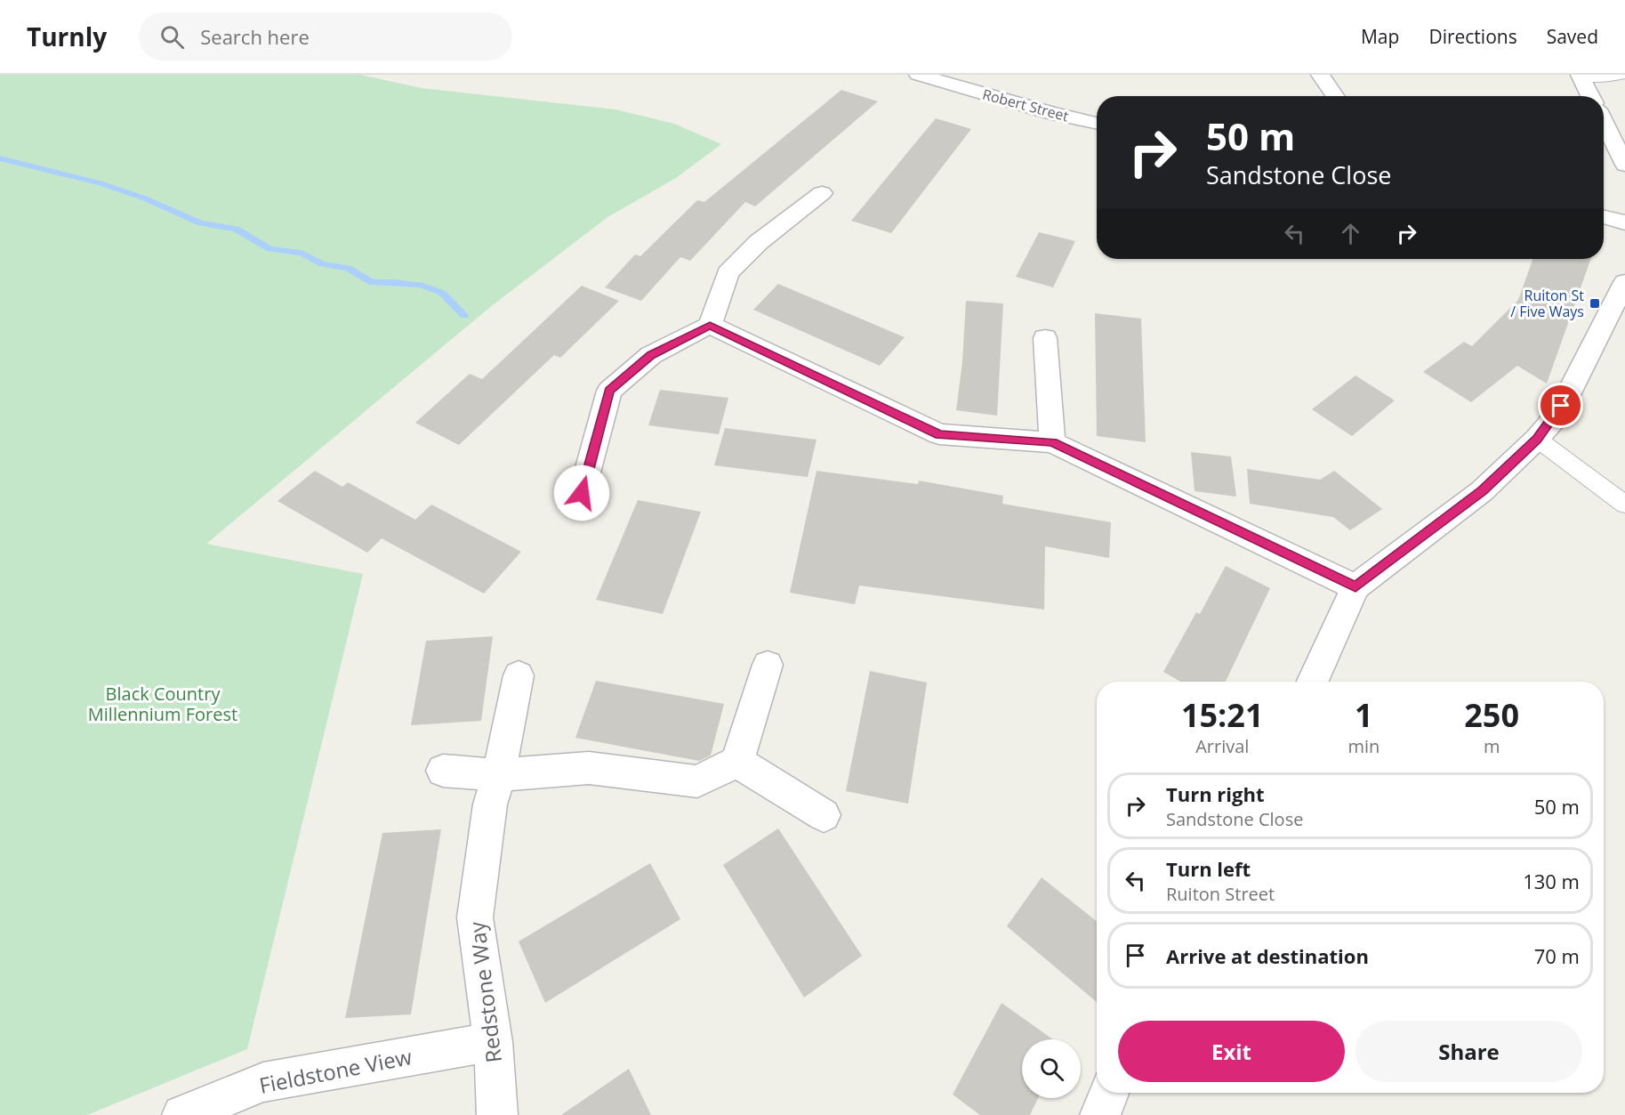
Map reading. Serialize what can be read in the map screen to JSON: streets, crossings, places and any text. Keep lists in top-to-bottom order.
{
  "streets": {
    "street": ["Robert Street", "Redstone Way", "Fieldstone View"]
  },
  "crossings": [
    ["Redstone Way", "Fieldstone View"]
  ],
  "parks": ["Black Country Millennium Forest"],
  "places": {
    "transit": ["Ruiton St / Five Ways"]
  },
  "page": {
    "header": "Turnly",
    "search": "Search here",
    "nav": ["Map", "Directions", "Saved"],
    "turn": ["50 m", "Sandstone Close"],
    "eta": [
      "15:21",
      "Arrival",
      "1",
      "min",
      "250",
      "m"
    ],
    "list": [
      {
        "name": "Turn right",
        "note": "Sandstone Close",
        "value": "50 m"
      },
      {
        "name": "Turn left",
        "note": "Ruiton Street",
        "value": "130 m"
      },
      {
        "name": "Arrive at destination",
        "value": "70 m"
      }
    ],
    "buttons": ["Exit", "Share"]
  }
}
